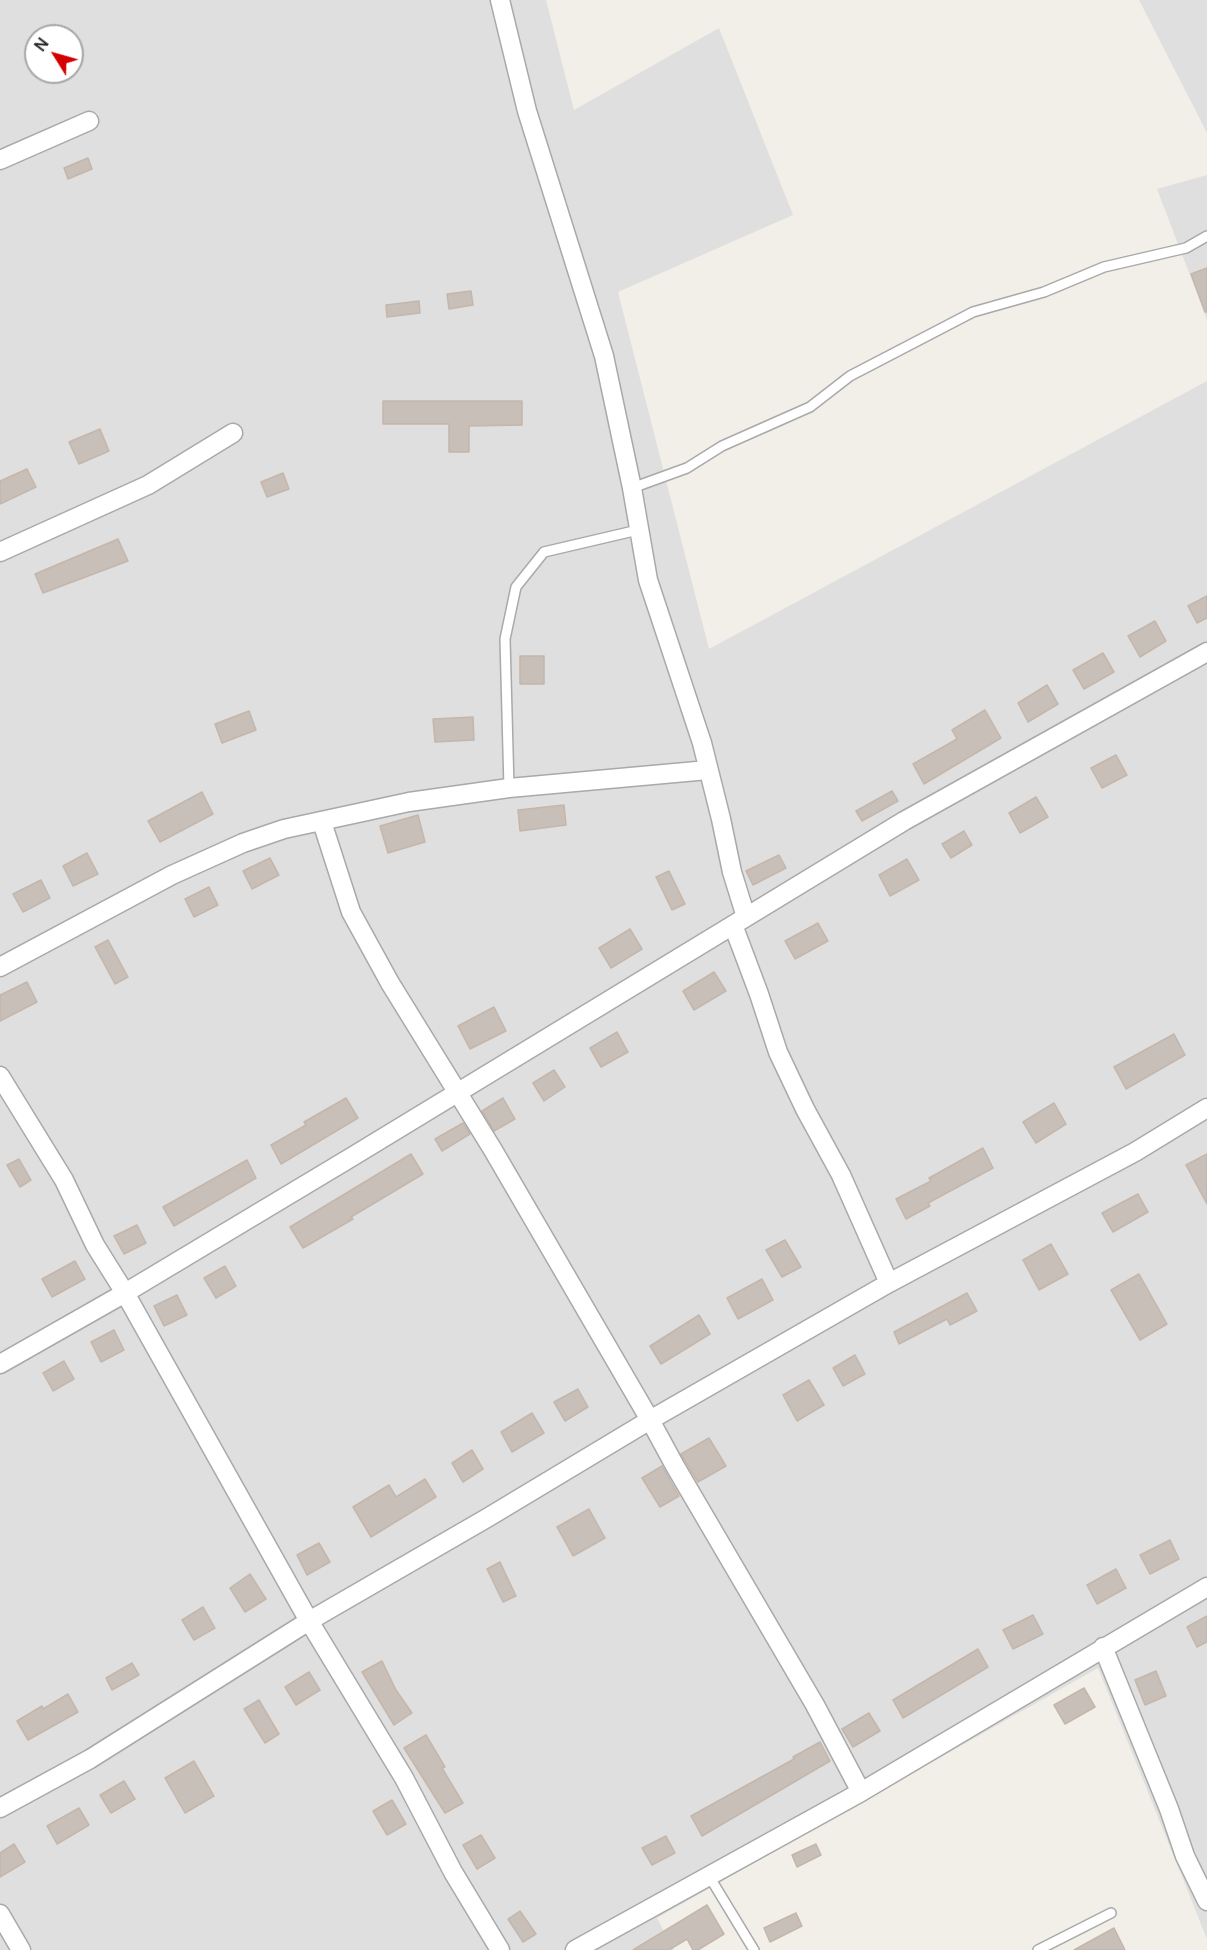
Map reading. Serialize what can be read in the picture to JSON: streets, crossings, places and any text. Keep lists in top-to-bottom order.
{
  "north": "top left"
}
